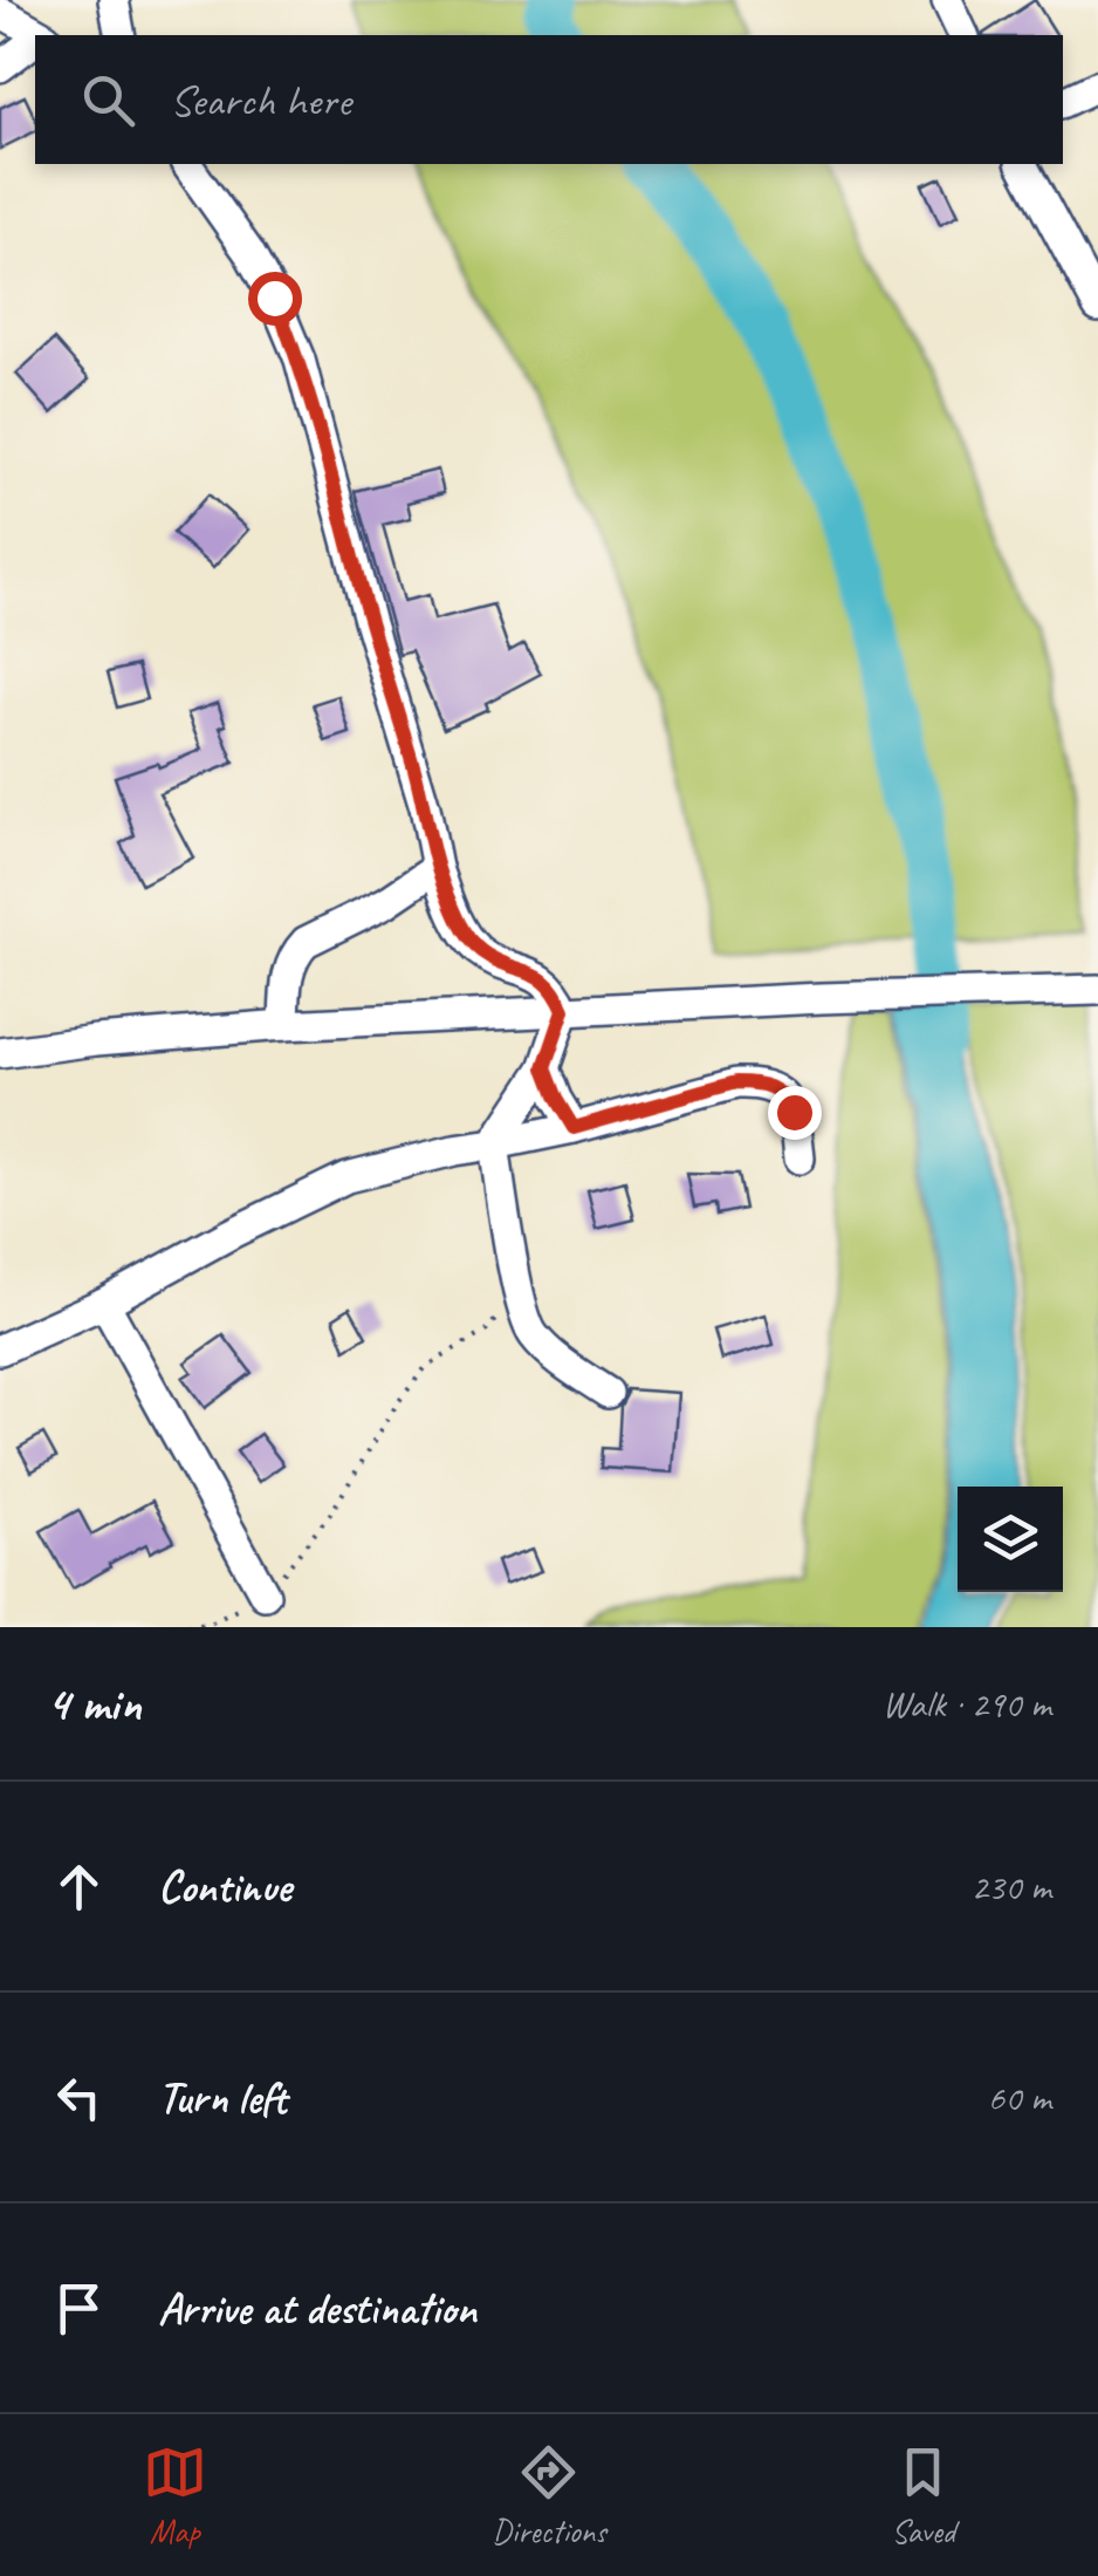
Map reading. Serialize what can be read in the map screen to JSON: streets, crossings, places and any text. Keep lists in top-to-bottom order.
{
  "page": {
    "search": "Search here",
    "heading": ["4 min", "Walk · 290 m"],
    "list": [
      ["Continue", "230 m"],
      ["Turn left", "60 m"],
      "Arrive at destination"
    ],
    "nav": ["Map", "Directions", "Saved"]
  }
}
